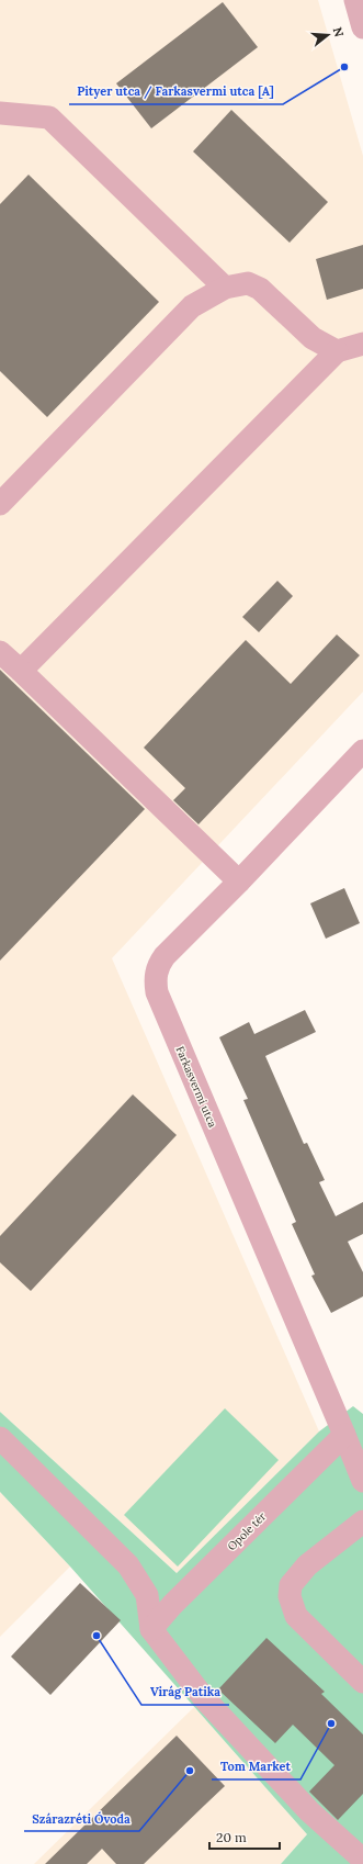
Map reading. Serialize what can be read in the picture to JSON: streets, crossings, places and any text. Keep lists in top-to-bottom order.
{
  "streets": {
    "street": ["Farkasvermi utca", "Opole tér"]
  },
  "crossings": [
    ["Farkasvermi utca", "Opole tér"]
  ],
  "places": [
    "Pityer utca / Farkasvermi utca [A]",
    "Virág Patika",
    "Tom Market",
    "Szárazréti Óvoda"
  ],
  "scale_bar": "20 m",
  "north": "right"
}
